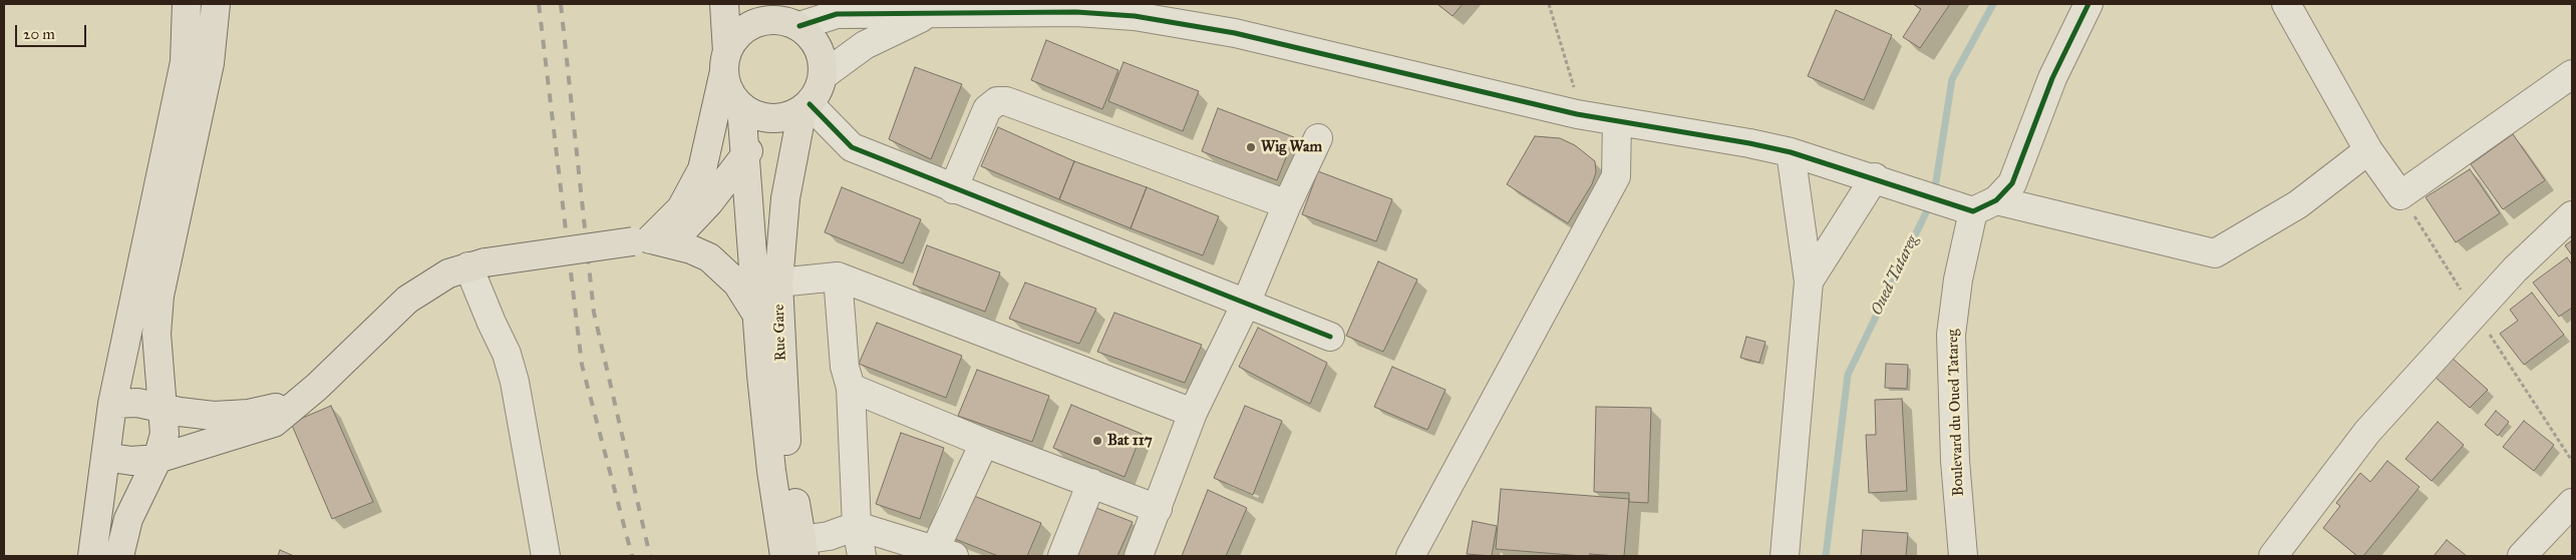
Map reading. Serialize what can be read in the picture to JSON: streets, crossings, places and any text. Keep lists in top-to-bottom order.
{
  "streets": {
    "main road": ["Rue Gare"],
    "street": ["Boulevard du Oued Tatareg"]
  },
  "water": ["Oued Tatareg"],
  "places": ["Wig Wam", "Bat 117"],
  "scale_bar": "20 m"
}
